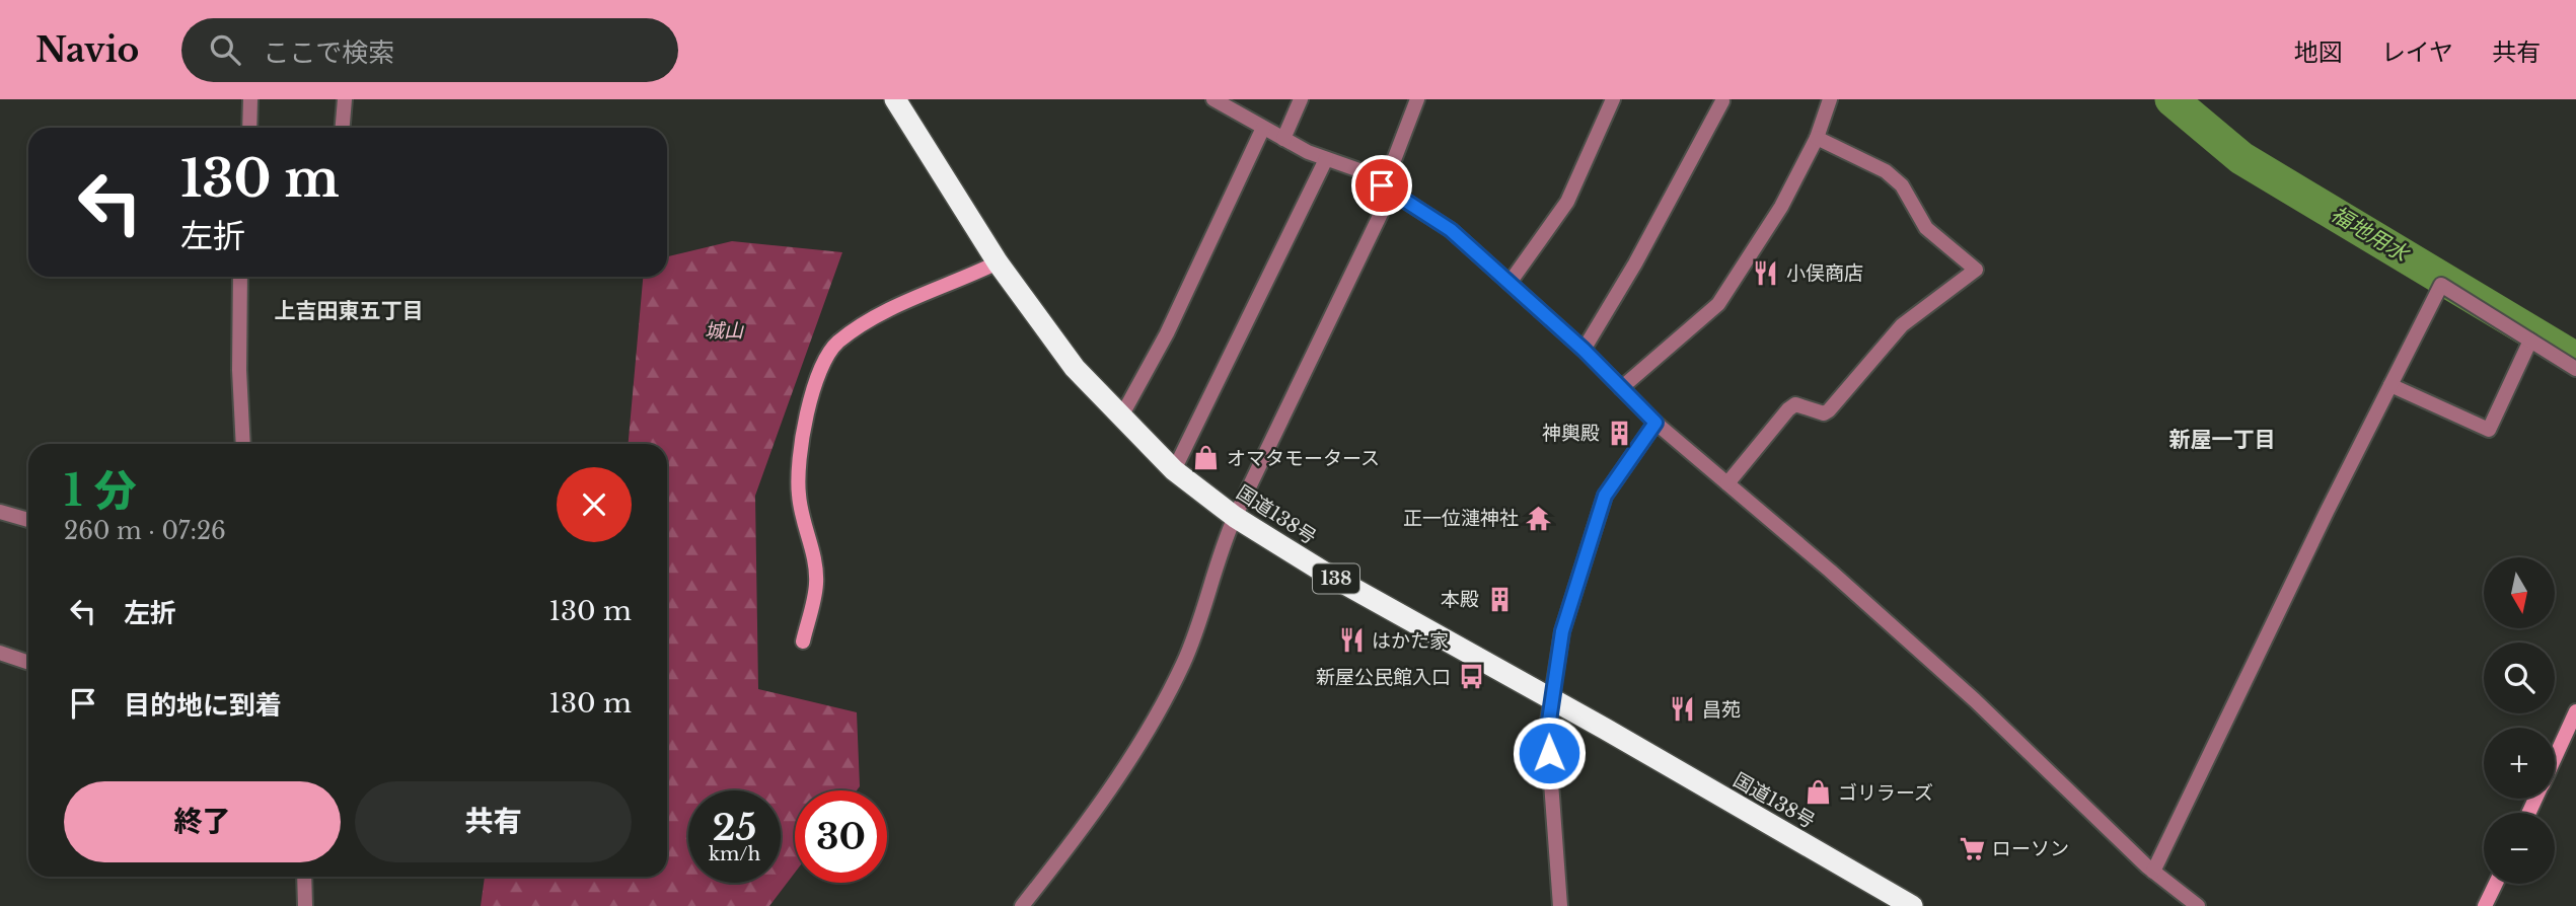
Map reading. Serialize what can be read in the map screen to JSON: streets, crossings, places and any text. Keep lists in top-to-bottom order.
{
  "streets": {
    "highway": ["国道138号", "138"]
  },
  "districts": ["上吉田東五丁目", "新屋一丁目"],
  "water": ["福地用水"],
  "parks": ["城山"],
  "places": {
    "restaurant": ["小俣商店", "はかた家", "昌苑"],
    "building": ["神輿殿", "本殿"],
    "shop": ["オマタモータース", "ゴリラーズ"],
    "temple": ["正一位漣神社"],
    "bus stop": ["新屋公民館入口"],
    "supermarket": ["ローソン"]
  },
  "north": "bottom",
  "page": {
    "header": "Navio",
    "search": "ここで検索",
    "nav": ["地図", "レイヤ", "共有"],
    "turn": ["130 m", "左折"],
    "heading": ["1 分", "260 m · 07:26"],
    "map_buttons": ["+", "−"],
    "list": [
      {
        "name": "左折",
        "value": "130 m"
      },
      {
        "name": "目的地に到着",
        "value": "130 m"
      }
    ],
    "buttons": ["終了", "共有"],
    "speed": "25 km/h",
    "limit": "30"
  }
}
